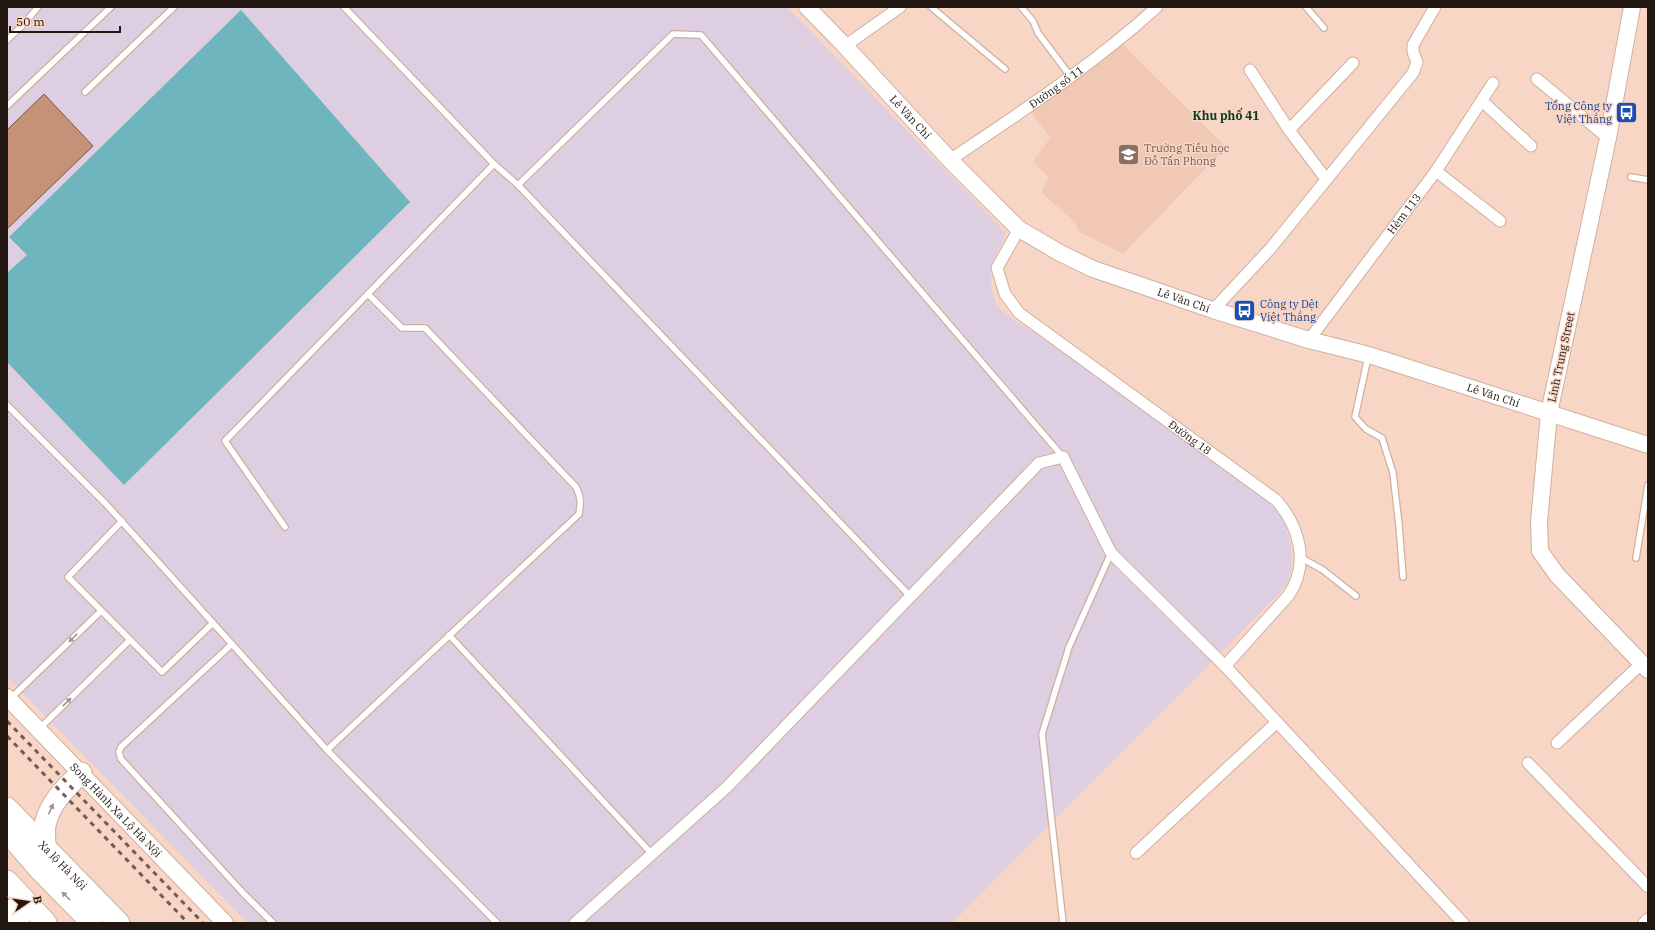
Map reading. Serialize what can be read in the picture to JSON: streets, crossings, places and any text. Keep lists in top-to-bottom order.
{
  "streets": {
    "highway": ["Xa lộ Hà Nội"],
    "main road": ["Lê Văn Chí", "Linh Trung Street", "Song Hành Xa Lộ Hà Nội"],
    "street": ["Đường số 11", "Hẻm 113", "Đường 18"]
  },
  "crossings": [
    ["Đường số 11", "Lê Văn Chí"],
    ["Lê Văn Chí", "Hẻm 113"],
    ["Lê Văn Chí", "Linh Trung Street"],
    ["Lê Văn Chí", "Đường 18"]
  ],
  "districts": ["Khu phố 41"],
  "places": {
    "bus stop": ["Tổng Công ty Việt Thắng", "Công ty Dệt Việt Thắng"],
    "school or university": ["Trường Tiểu học Đỗ Tấn Phong"]
  },
  "scale_bar": "50 m",
  "north": "right"
}
